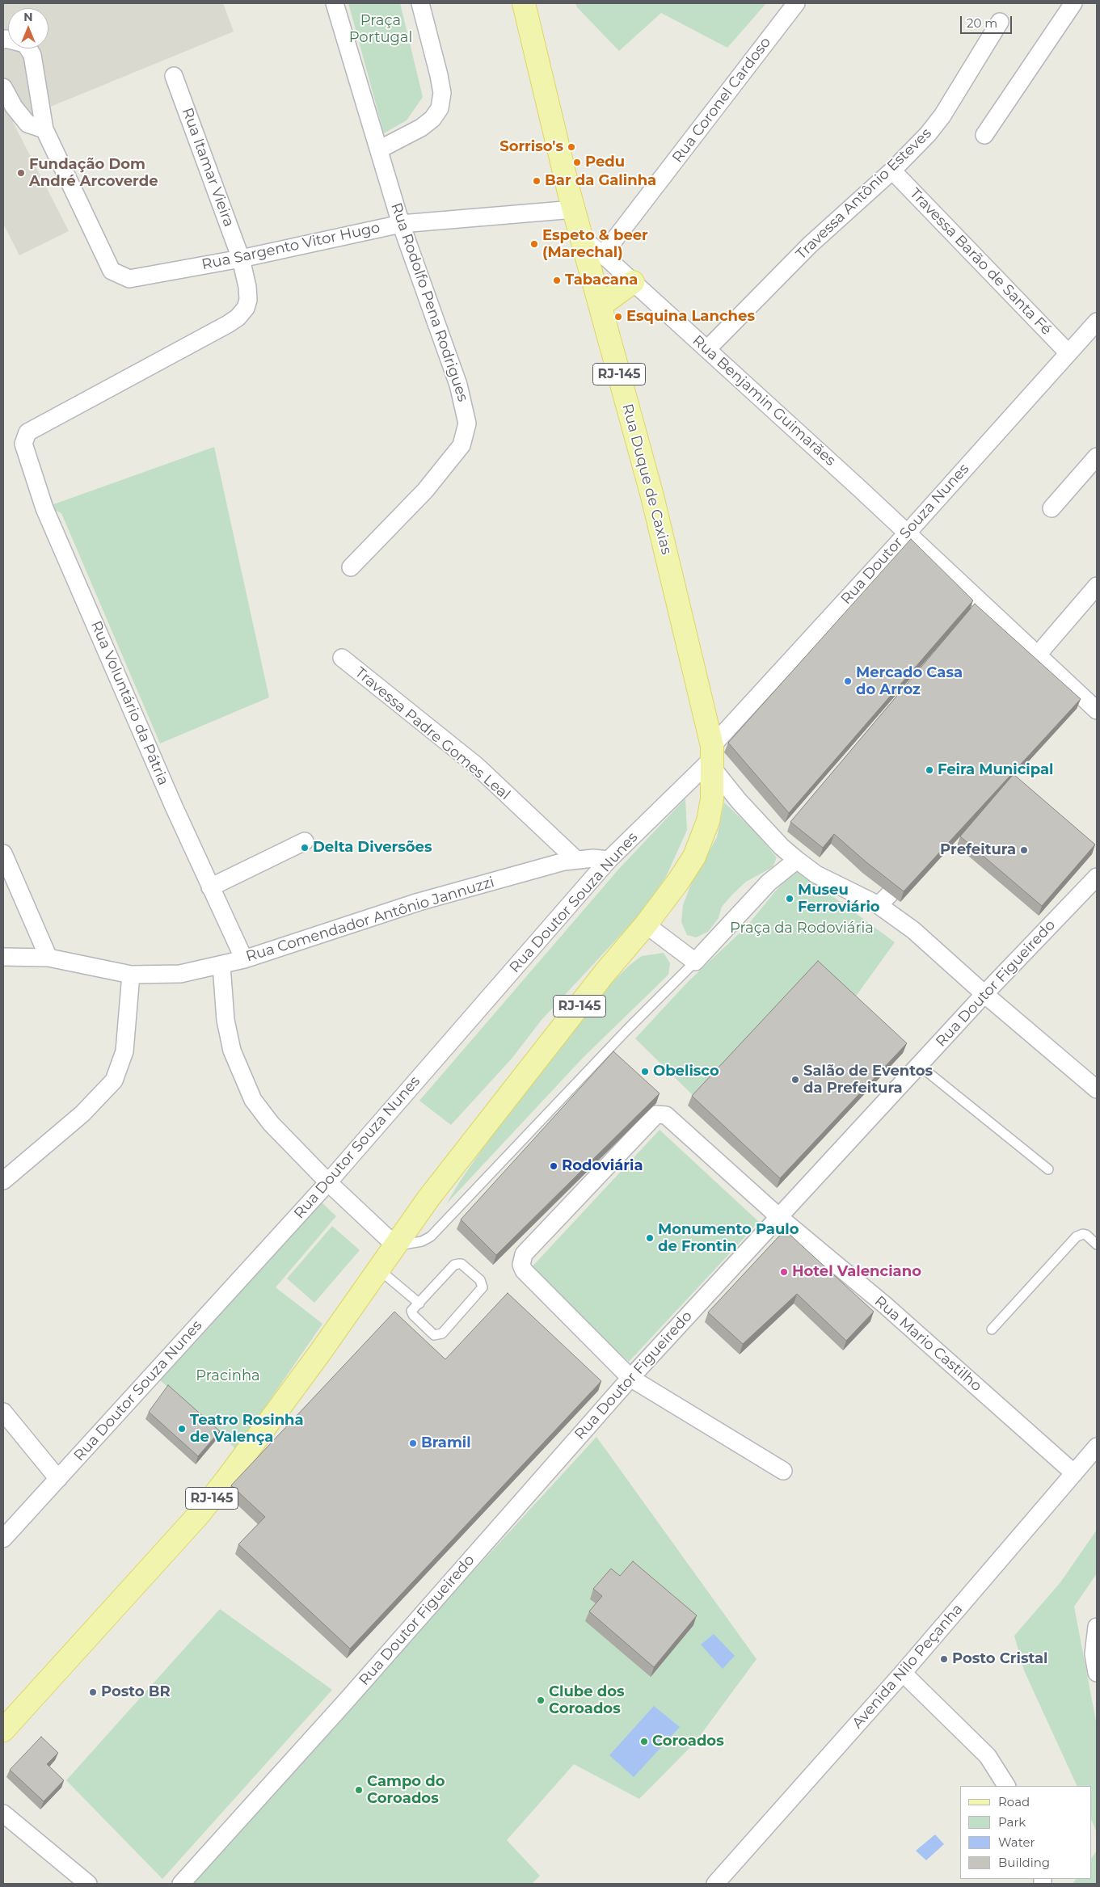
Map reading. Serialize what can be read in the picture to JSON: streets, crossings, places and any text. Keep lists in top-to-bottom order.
{
  "streets": {
    "main road": ["RJ-145", "Rua Duque de Caxias"],
    "street": [
      "Rua Coronel Cardoso",
      "Rua Itamar Vieira",
      "Travessa Antônio Esteves",
      "Rua Sargento Vitor Hugo",
      "Travessa Barão de Santa Fé",
      "Rua Rodolfo Pena Rodrigues",
      "Rua Benjamin Guimarães",
      "Rua Doutor Souza Nunes",
      "Rua Voluntário da Pátria",
      "Travessa Padre Gomes Leal",
      "Rua Comendador Antônio Jannuzzi",
      "Rua Doutor Figueiredo",
      "Rua Mario Castilho",
      "Avenida Nilo Peçanha"
    ]
  },
  "crossings": [
    ["Rua Coronel Cardoso", "Rua Benjamin Guimarães"],
    ["Rua Itamar Vieira", "Rua Sargento Vitor Hugo"],
    ["Rua Itamar Vieira", "Rua Voluntário da Pátria"],
    ["Travessa Antônio Esteves", "Travessa Barão de Santa Fé"],
    ["Travessa Antônio Esteves", "Rua Benjamin Guimarães"],
    ["Rua Sargento Vitor Hugo", "Rua Rodolfo Pena Rodrigues"],
    ["Rua Sargento Vitor Hugo", "Rua Duque de Caxias"],
    ["Travessa Barão de Santa Fé", "Rua Doutor Souza Nunes"],
    ["RJ-145", "Rua Duque de Caxias"],
    ["RJ-145", "Rua Doutor Souza Nunes"],
    ["Rua Benjamin Guimarães", "Rua Duque de Caxias"],
    ["Rua Benjamin Guimarães", "Rua Doutor Souza Nunes"],
    ["Rua Duque de Caxias", "Rua Doutor Souza Nunes"],
    ["Rua Doutor Souza Nunes", "Rua Comendador Antônio Jannuzzi"],
    ["Rua Voluntário da Pátria", "Rua Comendador Antônio Jannuzzi"],
    ["Travessa Padre Gomes Leal", "Rua Comendador Antônio Jannuzzi"],
    ["Rua Doutor Figueiredo", "Rua Mario Castilho"],
    ["Rua Mario Castilho", "Avenida Nilo Peçanha"]
  ],
  "parks": ["Praça Portugal", "Praça da Rodoviária", "Pracinha"],
  "places": [
    "Sorriso's",
    "Pedu",
    "Fundação Dom André Arcoverde",
    "Bar da Galinha",
    "Espeto & beer (Marechal)",
    "Tabacana",
    "Esquina Lanches",
    "Mercado Casa do Arroz",
    "Feira Municipal",
    "Delta Diversões",
    "Prefeitura",
    "Museu Ferroviário",
    "Obelisco",
    "Salão de Eventos da Prefeitura",
    "Rodoviária",
    "Monumento Paulo de Frontin",
    "Hotel Valenciano",
    "Teatro Rosinha de Valença",
    "Bramil",
    "Posto Cristal",
    "Posto BR",
    "Clube dos Coroados",
    "Coroados",
    "Campo do Coroados"
  ],
  "legend": [
    "Road",
    "Park",
    "Water",
    "Building"
  ],
  "scale_bar": "20 m",
  "north": "top"
}
